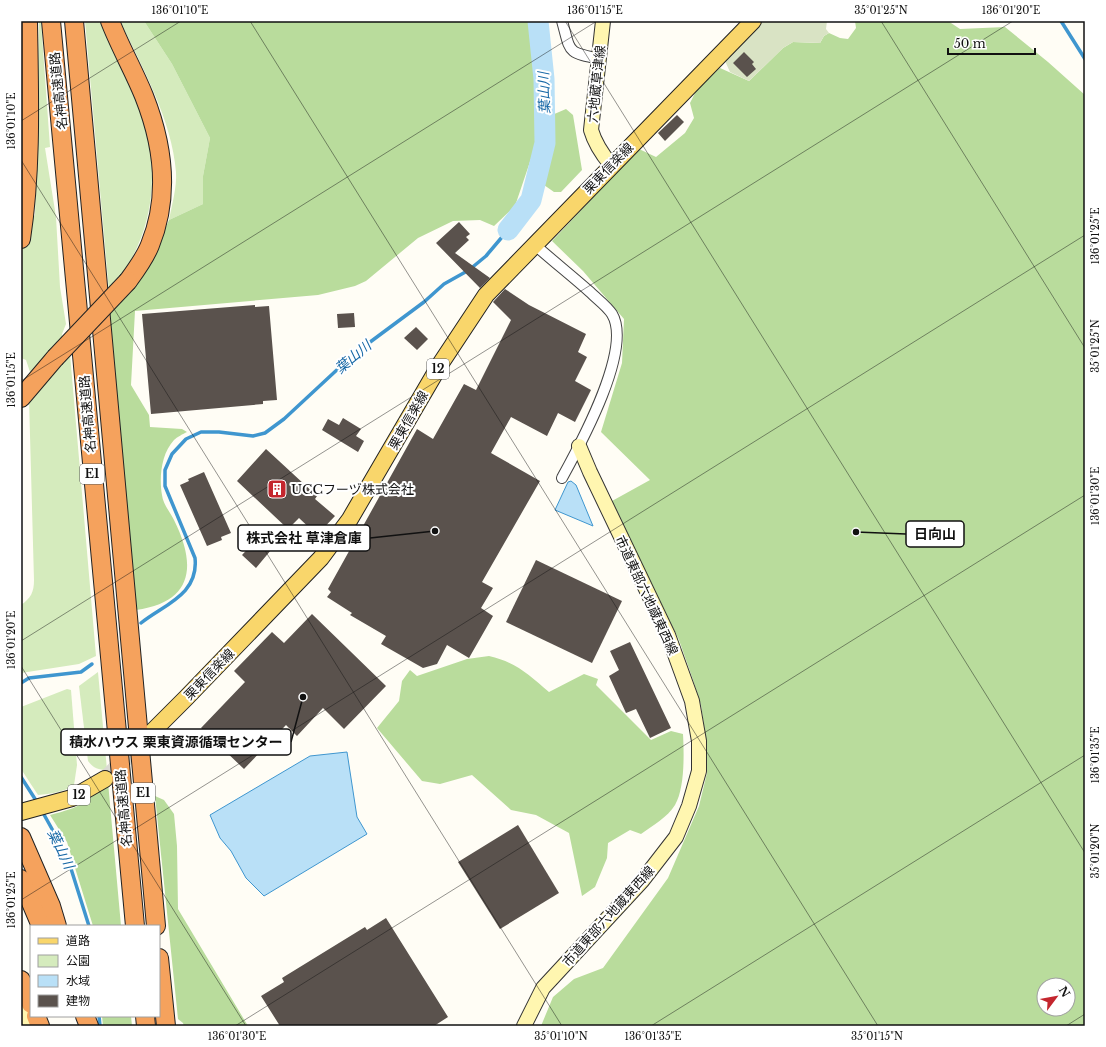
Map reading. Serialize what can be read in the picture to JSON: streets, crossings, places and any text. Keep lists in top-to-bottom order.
{
  "streets": {
    "highway": ["名神高速道路", "E1"],
    "main road": ["栗東信楽線", "12"],
    "street": ["六地蔵草津線", "市道東部六地蔵東西線"]
  },
  "crossings": [
    ["六地蔵草津線", "栗東信楽線"]
  ],
  "water": ["葉山川"],
  "places": {
    "building": ["UCCフーヅ株式会社"],
    "other": ["株式会社 草津倉庫", "日向山", "積水ハウス 栗東資源循環センター"]
  },
  "legend": [
    "道路",
    "公園",
    "水域",
    "建物"
  ],
  "scale_bar": "50 m",
  "north": "top right",
  "coordinates": [
    "136°01'10\"E",
    "136°01'15\"E",
    "35°01'25\"N",
    "136°01'20\"E",
    "136°01'25\"E",
    "136°01'30\"E",
    "136°01'35\"E",
    "35°01'20\"N",
    "35°01'10\"N",
    "35°01'15\"N"
  ]
}
